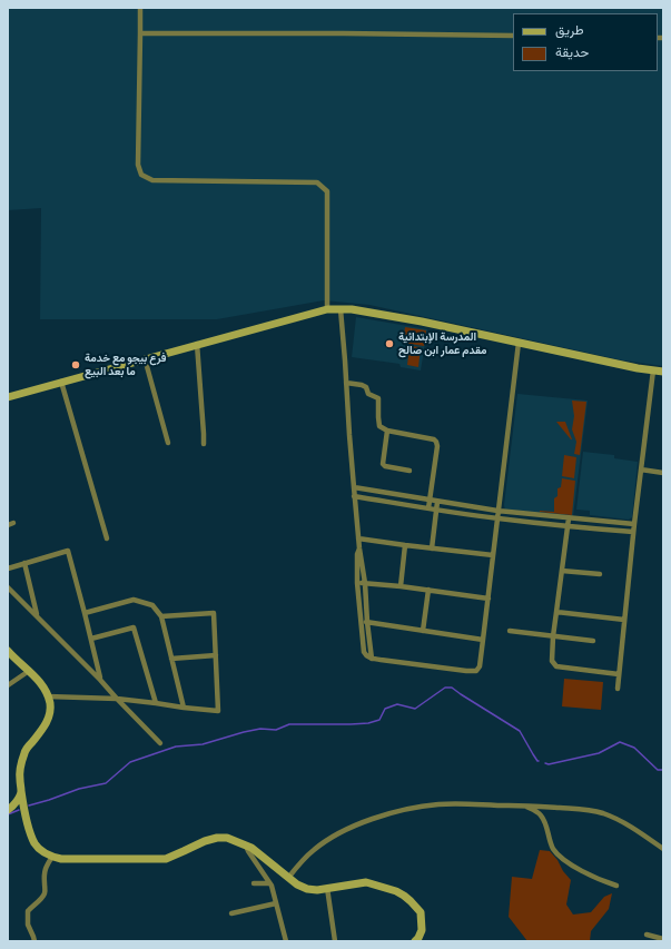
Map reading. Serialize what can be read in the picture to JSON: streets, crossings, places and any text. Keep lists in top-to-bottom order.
{
  "places": ["المدرسة الإبتدائية مقدم عمار ابن صالح", "فرع بيجو مع خدمة ما بعد البيع"],
  "legend": ["طريق", "حديقة"]
}
